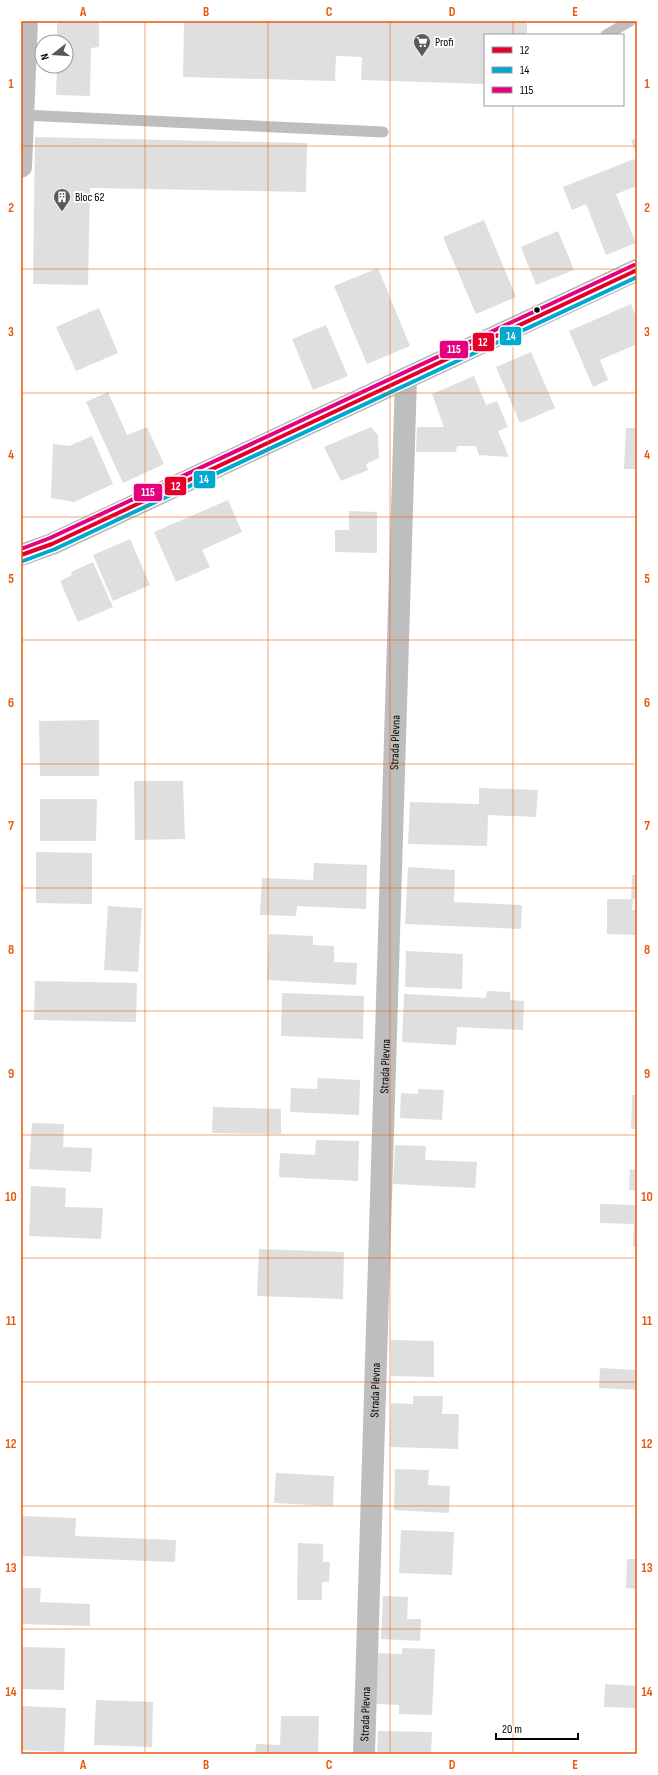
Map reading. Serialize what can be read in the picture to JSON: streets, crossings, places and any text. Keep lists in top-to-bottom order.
{
  "streets": {
    "street": ["Strada Plevna"]
  },
  "places": {
    "supermarket": ["Profi"],
    "building": ["Bloc 62"]
  },
  "lines": ["transit line 115", "transit line 12", "transit line 14"],
  "legend": ["12", "14", "115"],
  "scale_bar": "20 m",
  "north": "left",
  "grid": {
    "columns": [
      "A",
      "B",
      "C",
      "D",
      "E"
    ],
    "rows": [
      "1",
      "2",
      "3",
      "4",
      "5",
      "6",
      "7",
      "8",
      "9",
      "10",
      "11",
      "12",
      "13",
      "14"
    ]
  }
}
